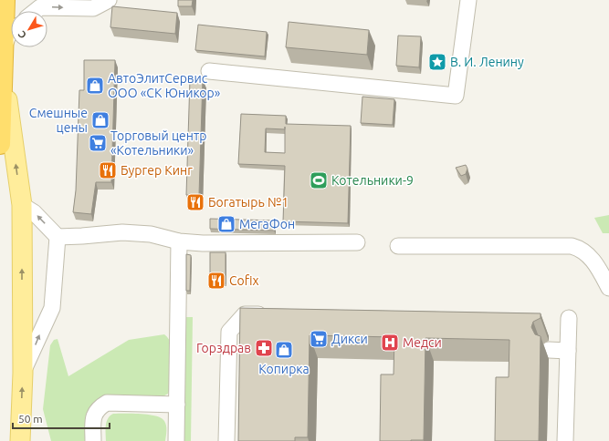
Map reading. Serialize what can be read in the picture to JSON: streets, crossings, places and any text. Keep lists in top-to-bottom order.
{
  "places": {
    "place": ["В. И. Ленину"],
    "shop": [
      "АвтоЭлитСервис ООО «СК Юникор»",
      "Смешные цены",
      "МегаФон",
      "Копирка"
    ],
    "supermarket": ["Торговый центр «Котельники»", "Дикси"],
    "restaurant": ["Бургер Кинг", "Богатырь №1", "Cofix"],
    "sports": ["Котельники-9"],
    "hospital": ["Медси"],
    "pharmacy": ["Горздрав"]
  },
  "scale_bar": "50 m",
  "north": "bottom left"
}
